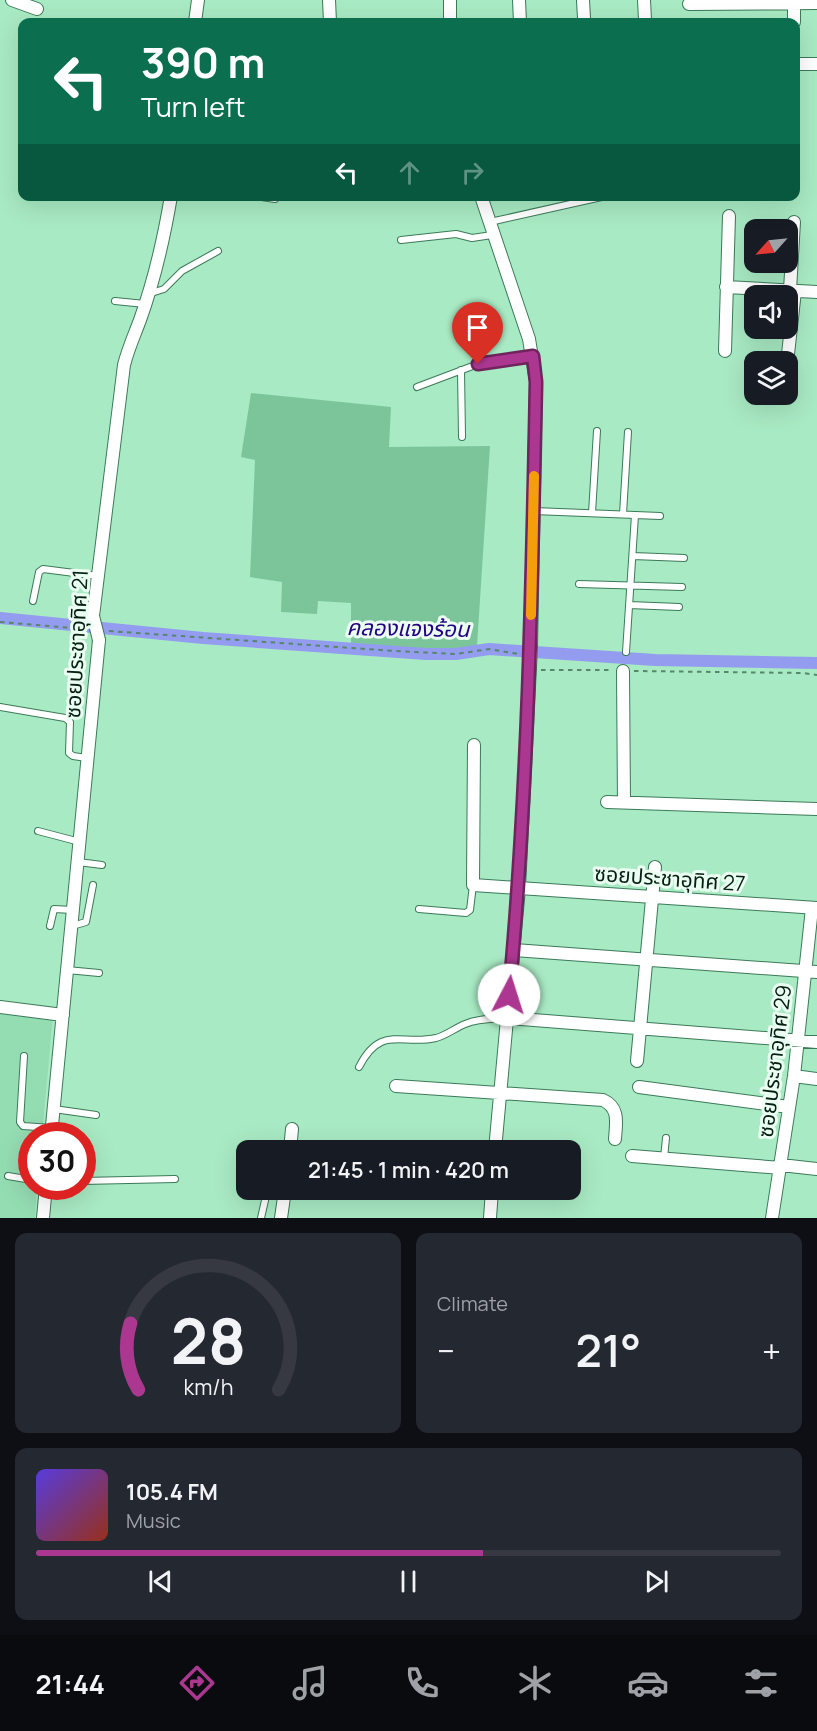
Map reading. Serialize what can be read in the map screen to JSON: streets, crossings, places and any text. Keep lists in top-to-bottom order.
{
  "streets": {
    "street": ["ซอยประชาอุทิศ 21", "ซอยประชาอุทิศ 27", "ซอยประชาอุทิศ 29"]
  },
  "crossings": [
    ["ซอยประชาอุทิศ 27", "ซอยประชาอุทิศ 29"]
  ],
  "water": ["คลองแจงร้อน"],
  "north": "bottom left",
  "page": {
    "turn": ["390 m", "Turn left"],
    "limit": "30",
    "trip": "21:45 · 1 min · 420 m",
    "tile": "Climate",
    "heat": ["−", "21°", "+"],
    "song": ["105.4 FM", "Music"],
    "tabs": "21:44",
    "gauge": ["28", "km/h"]
  }
}
